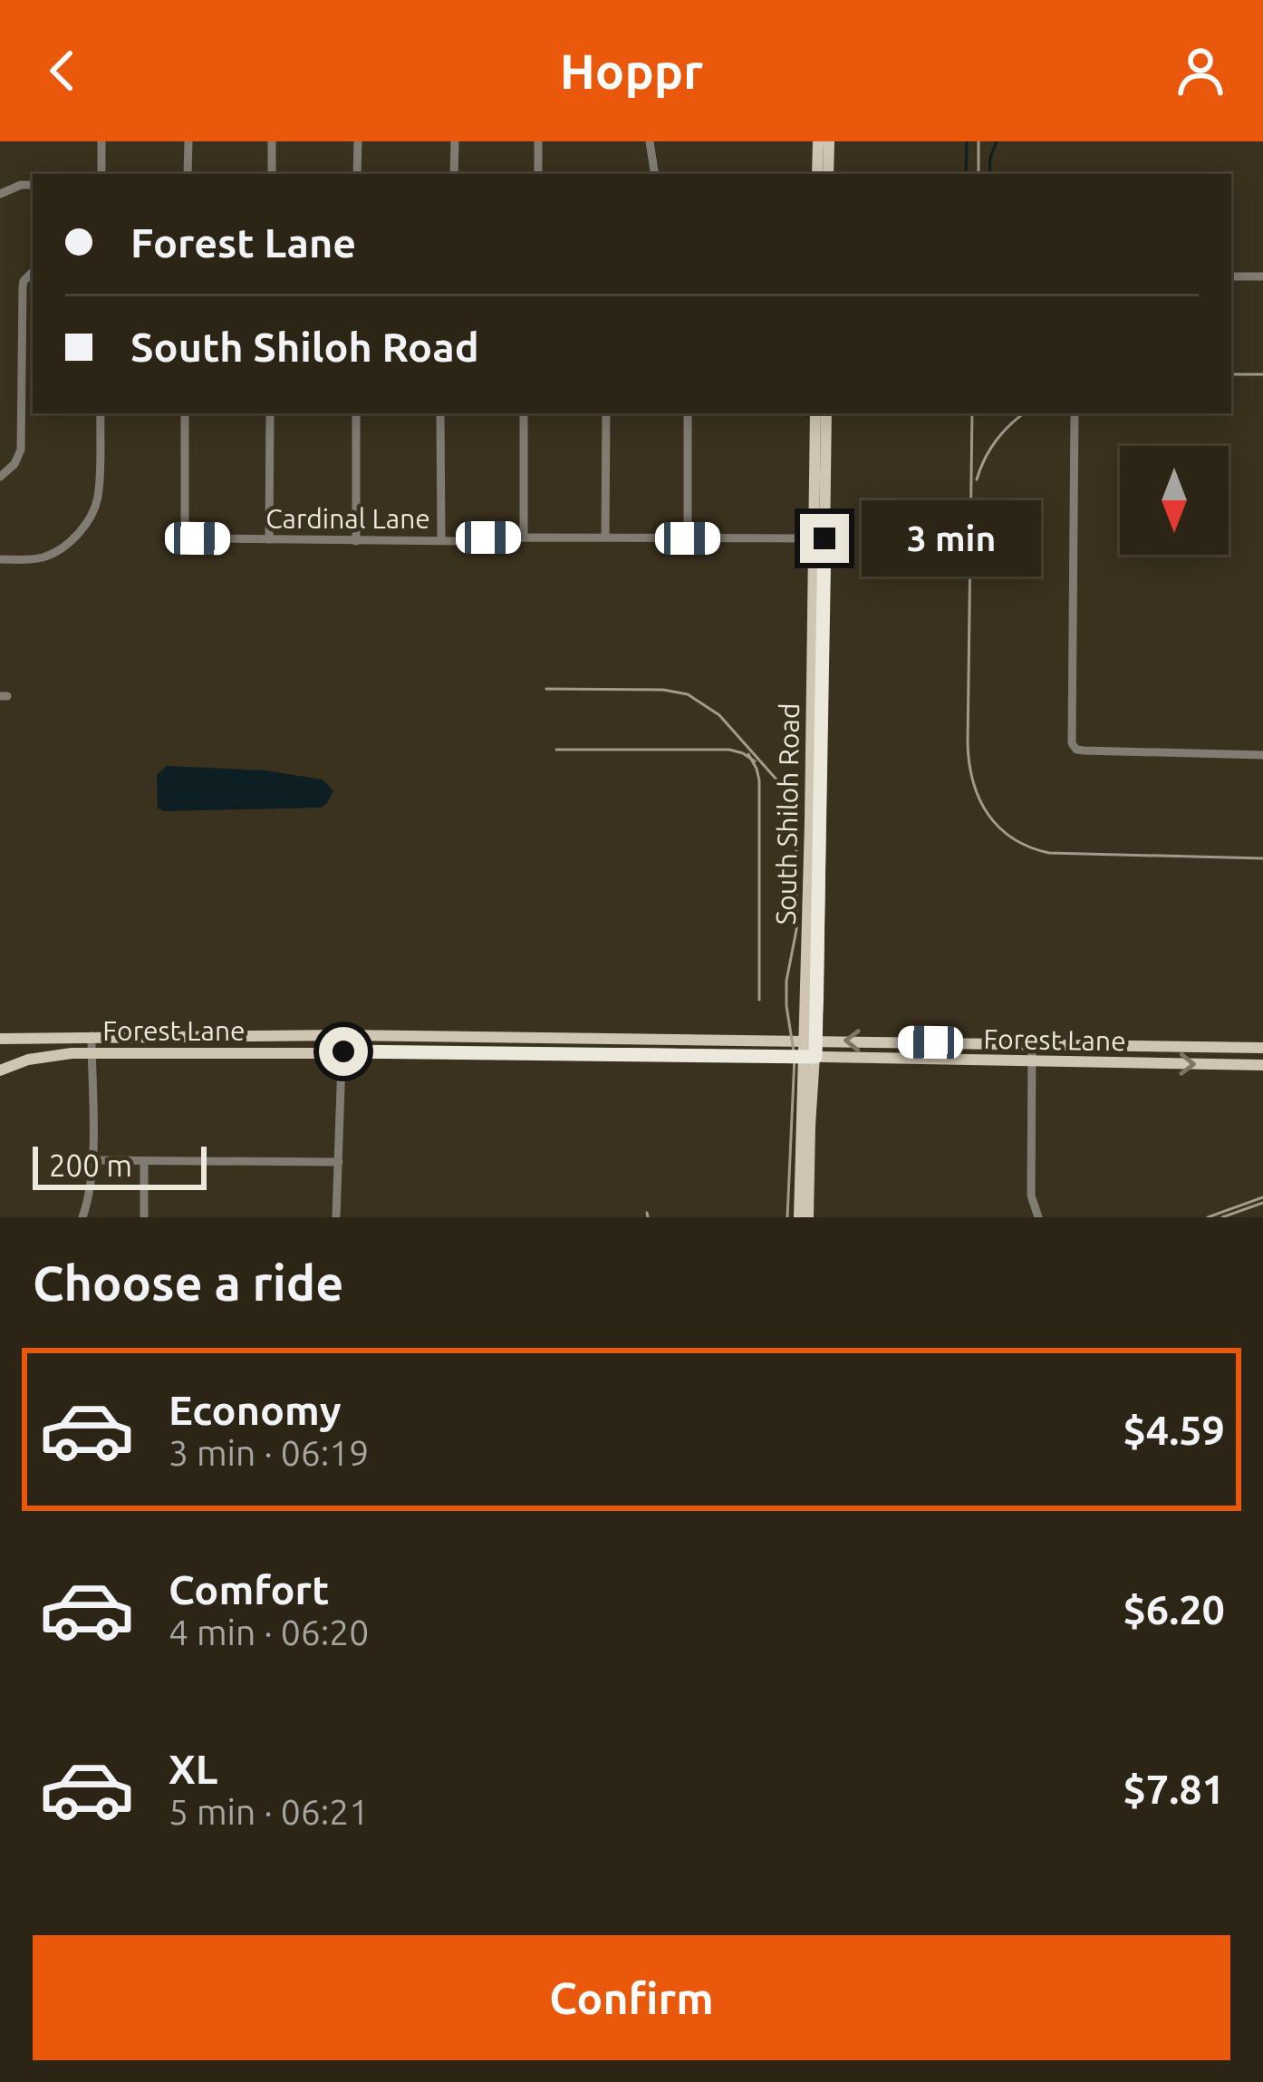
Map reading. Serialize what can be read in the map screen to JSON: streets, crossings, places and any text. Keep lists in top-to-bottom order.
{
  "streets": {
    "main road": ["South Shiloh Road", "Forest Lane"],
    "street": ["Cardinal Lane"]
  },
  "crossings": [
    ["Cardinal Lane", "South Shiloh Road"],
    ["South Shiloh Road", "Forest Lane"]
  ],
  "scale_bar": "200 m",
  "north": "bottom",
  "page": {
    "header": "Hoppr",
    "banner": ["Forest Lane", "South Shiloh Road"],
    "bubble": "3 min",
    "scale": "200 m",
    "heading": "Choose a ride",
    "list": [
      {
        "name": "Economy",
        "note": "3 min · 06:19",
        "value": "$4.59"
      },
      {
        "name": "Comfort",
        "note": "4 min · 06:20",
        "value": "$6.20"
      },
      {
        "name": "XL",
        "note": "5 min · 06:21",
        "value": "$7.81"
      }
    ],
    "buttons": "Confirm"
  }
}
